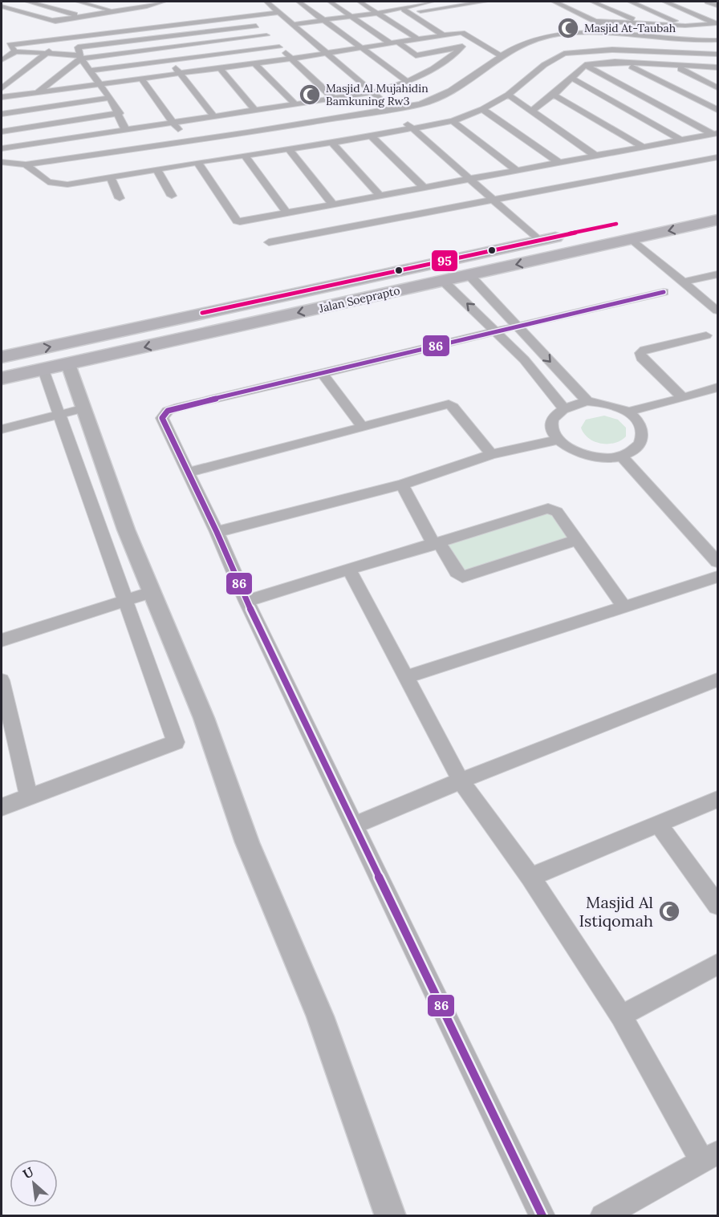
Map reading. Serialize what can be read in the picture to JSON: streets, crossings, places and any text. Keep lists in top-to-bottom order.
{
  "streets": {
    "highway": ["Jalan Soeprapto"]
  },
  "places": {
    "mosque": ["Masjid At-Taubah", "Masjid Al Mujahidin Bamkuning Rw3", "Masjid Al Istiqomah"]
  },
  "lines": ["transit line 95", "transit line 86"],
  "north": "top left"
}
